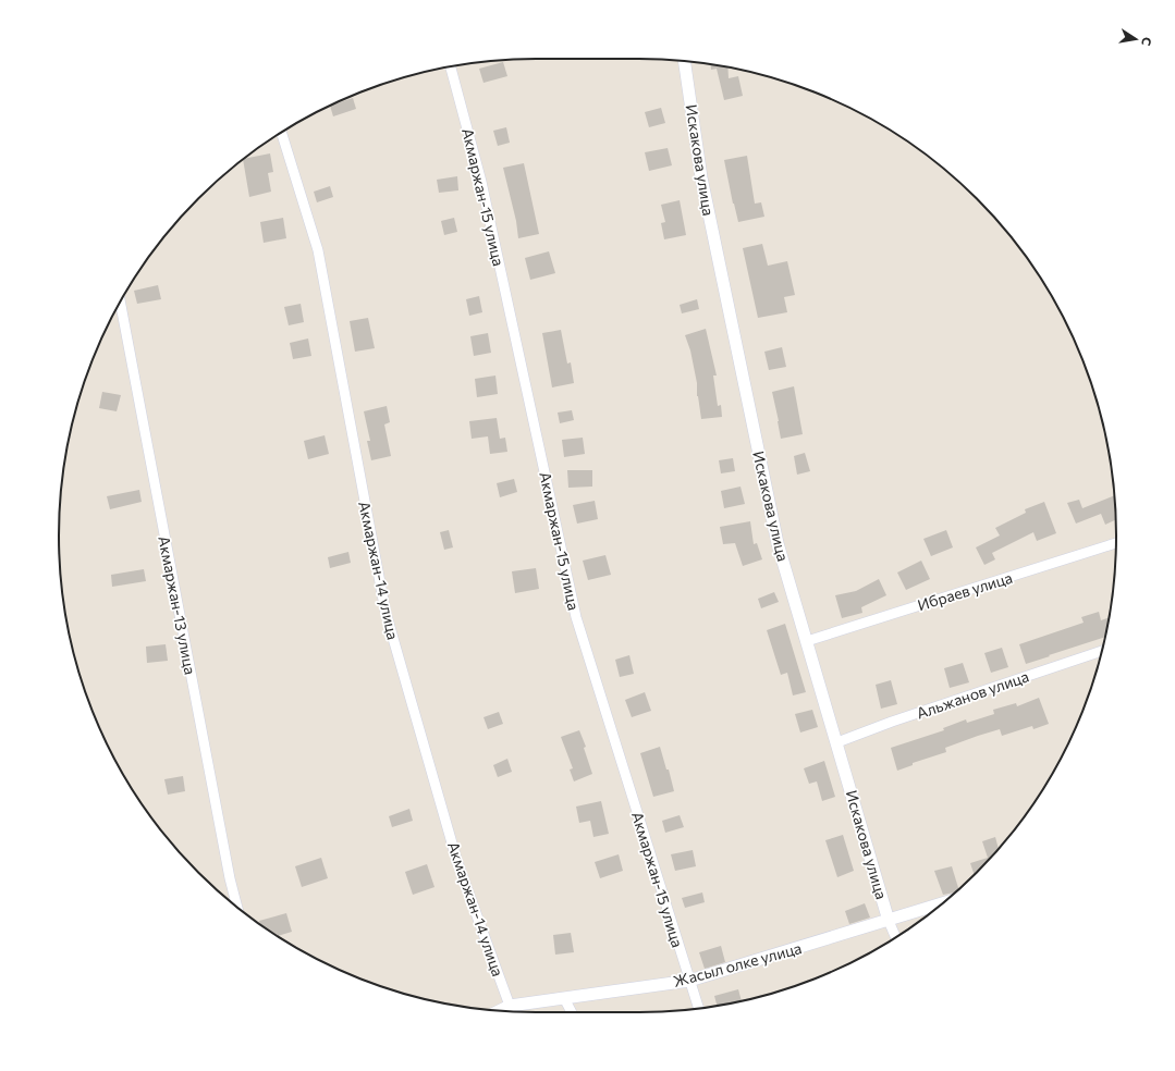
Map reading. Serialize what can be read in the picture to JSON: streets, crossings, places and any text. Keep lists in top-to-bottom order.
{
  "streets": {
    "street": [
      "Искакова улица",
      "Акмаржан-15 улица",
      "Акмаржан-14 улица",
      "Ибраев улица",
      "Акмаржан-13 улица",
      "Альжанов улица",
      "Жасыл олке улица"
    ]
  },
  "crossings": [
    ["Искакова улица", "Ибраев улица"],
    ["Искакова улица", "Альжанов улица"],
    ["Искакова улица", "Жасыл олке улица"],
    ["Акмаржан-15 улица", "Жасыл олке улица"],
    ["Акмаржан-14 улица", "Жасыл олке улица"]
  ],
  "north": "right"
}
